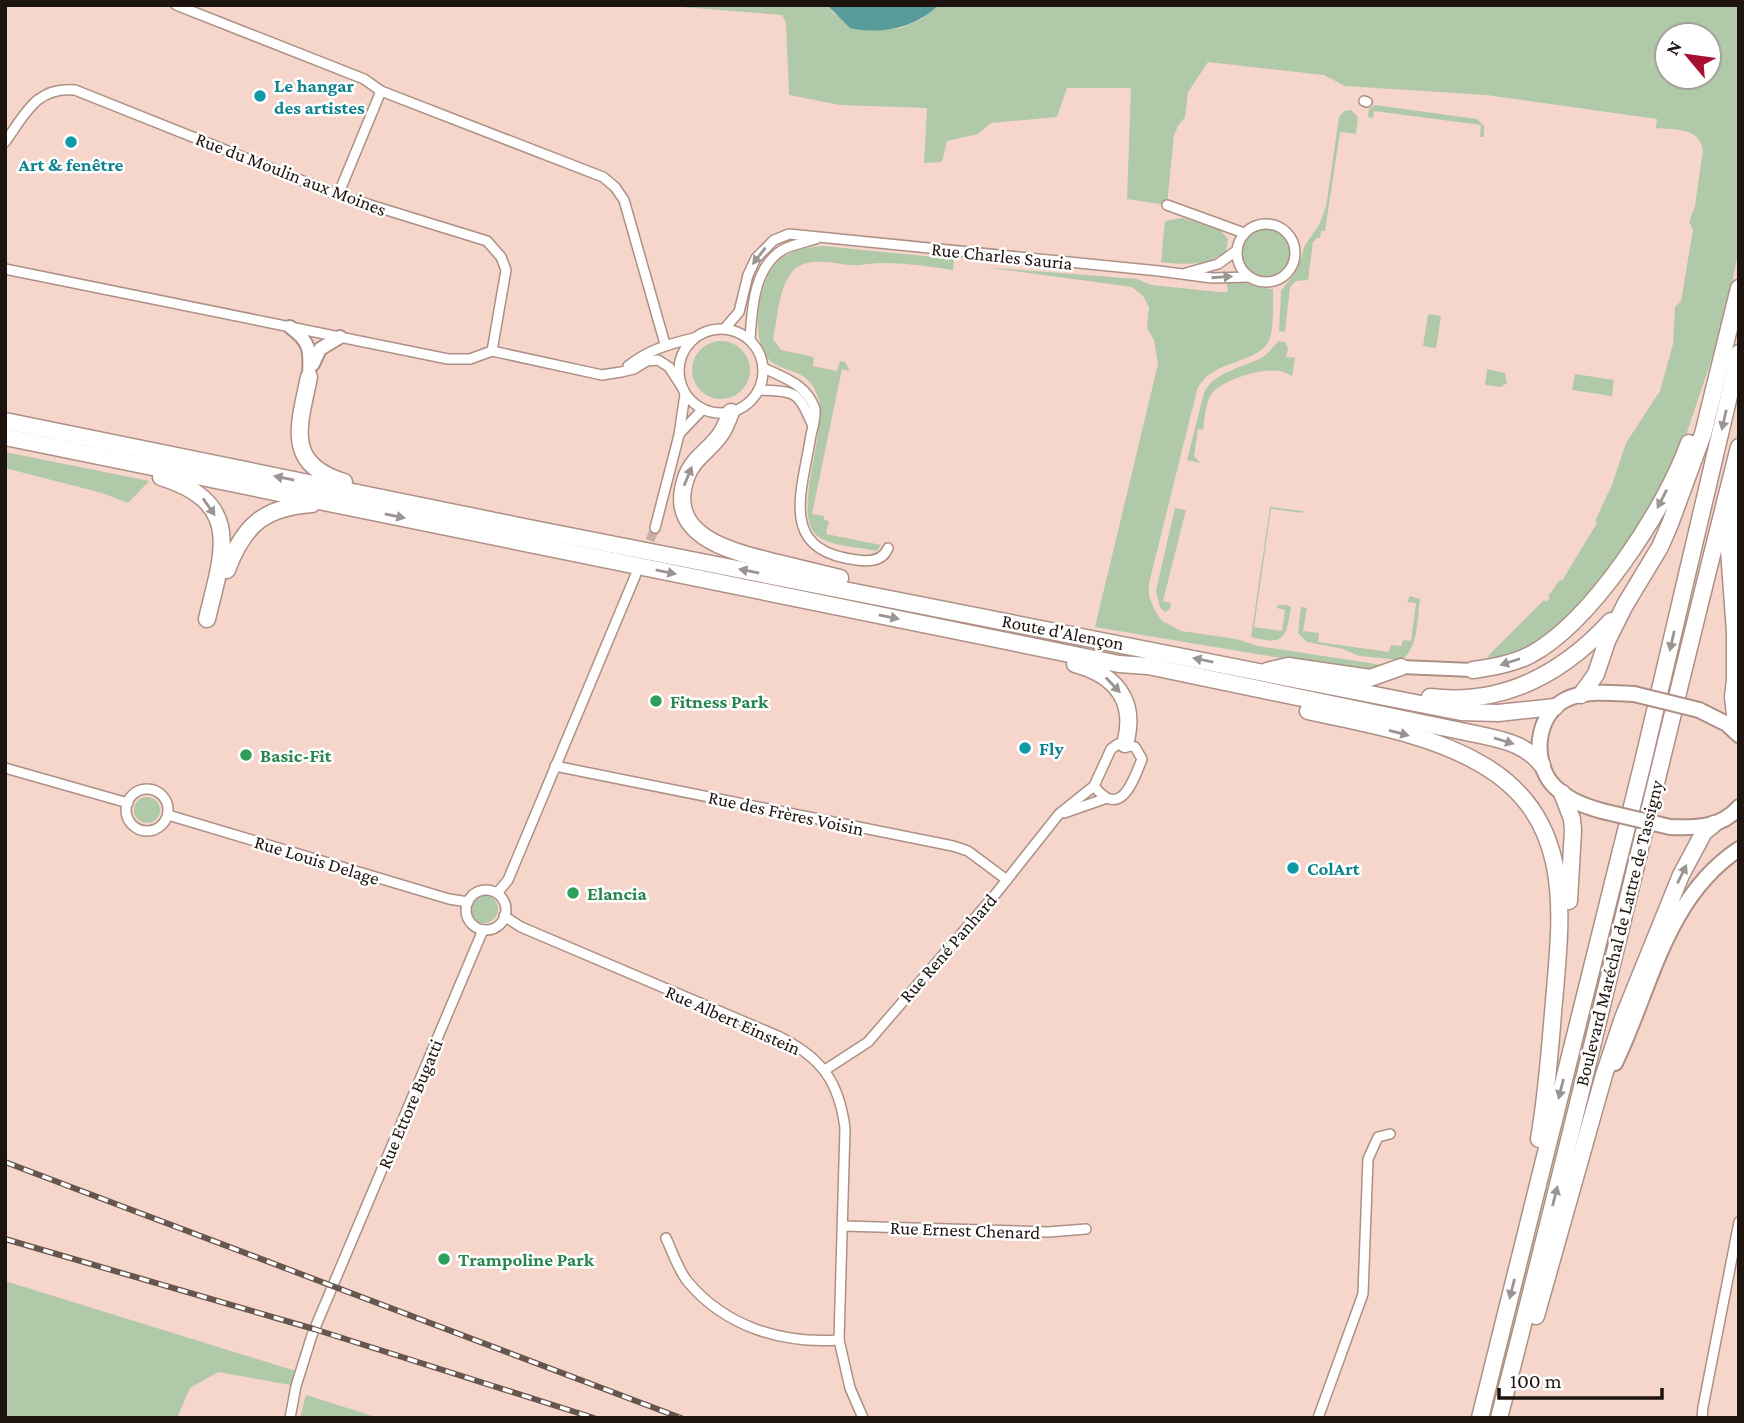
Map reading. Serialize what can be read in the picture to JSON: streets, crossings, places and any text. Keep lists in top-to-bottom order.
{
  "streets": {
    "highway": ["Route d'Alençon", "Boulevard Maréchal de Lattre de Tassigny"],
    "street": [
      "Rue du Moulin aux Moines",
      "Rue Charles Sauria",
      "Rue des Frères Voisin",
      "Rue Louis Delage",
      "Rue René Panhard",
      "Rue Albert Einstein",
      "Rue Ettore Bugatti",
      "Rue Ernest Chenard"
    ]
  },
  "crossings": [
    ["Rue des Frères Voisin", "Rue René Panhard"],
    ["Rue Louis Delage", "Rue Albert Einstein"],
    ["Rue Louis Delage", "Rue Ettore Bugatti"],
    ["Rue René Panhard", "Rue Albert Einstein"],
    ["Rue Albert Einstein", "Rue Ettore Bugatti"],
    ["Rue Albert Einstein", "Rue Ernest Chenard"]
  ],
  "places": [
    "Le hangar des artistes",
    "Art & fenêtre",
    "Fitness Park",
    "Fly",
    "Basic-Fit",
    "ColArt",
    "Elancia",
    "Trampoline Park"
  ],
  "scale_bar": "100 m",
  "north": "top left"
}
